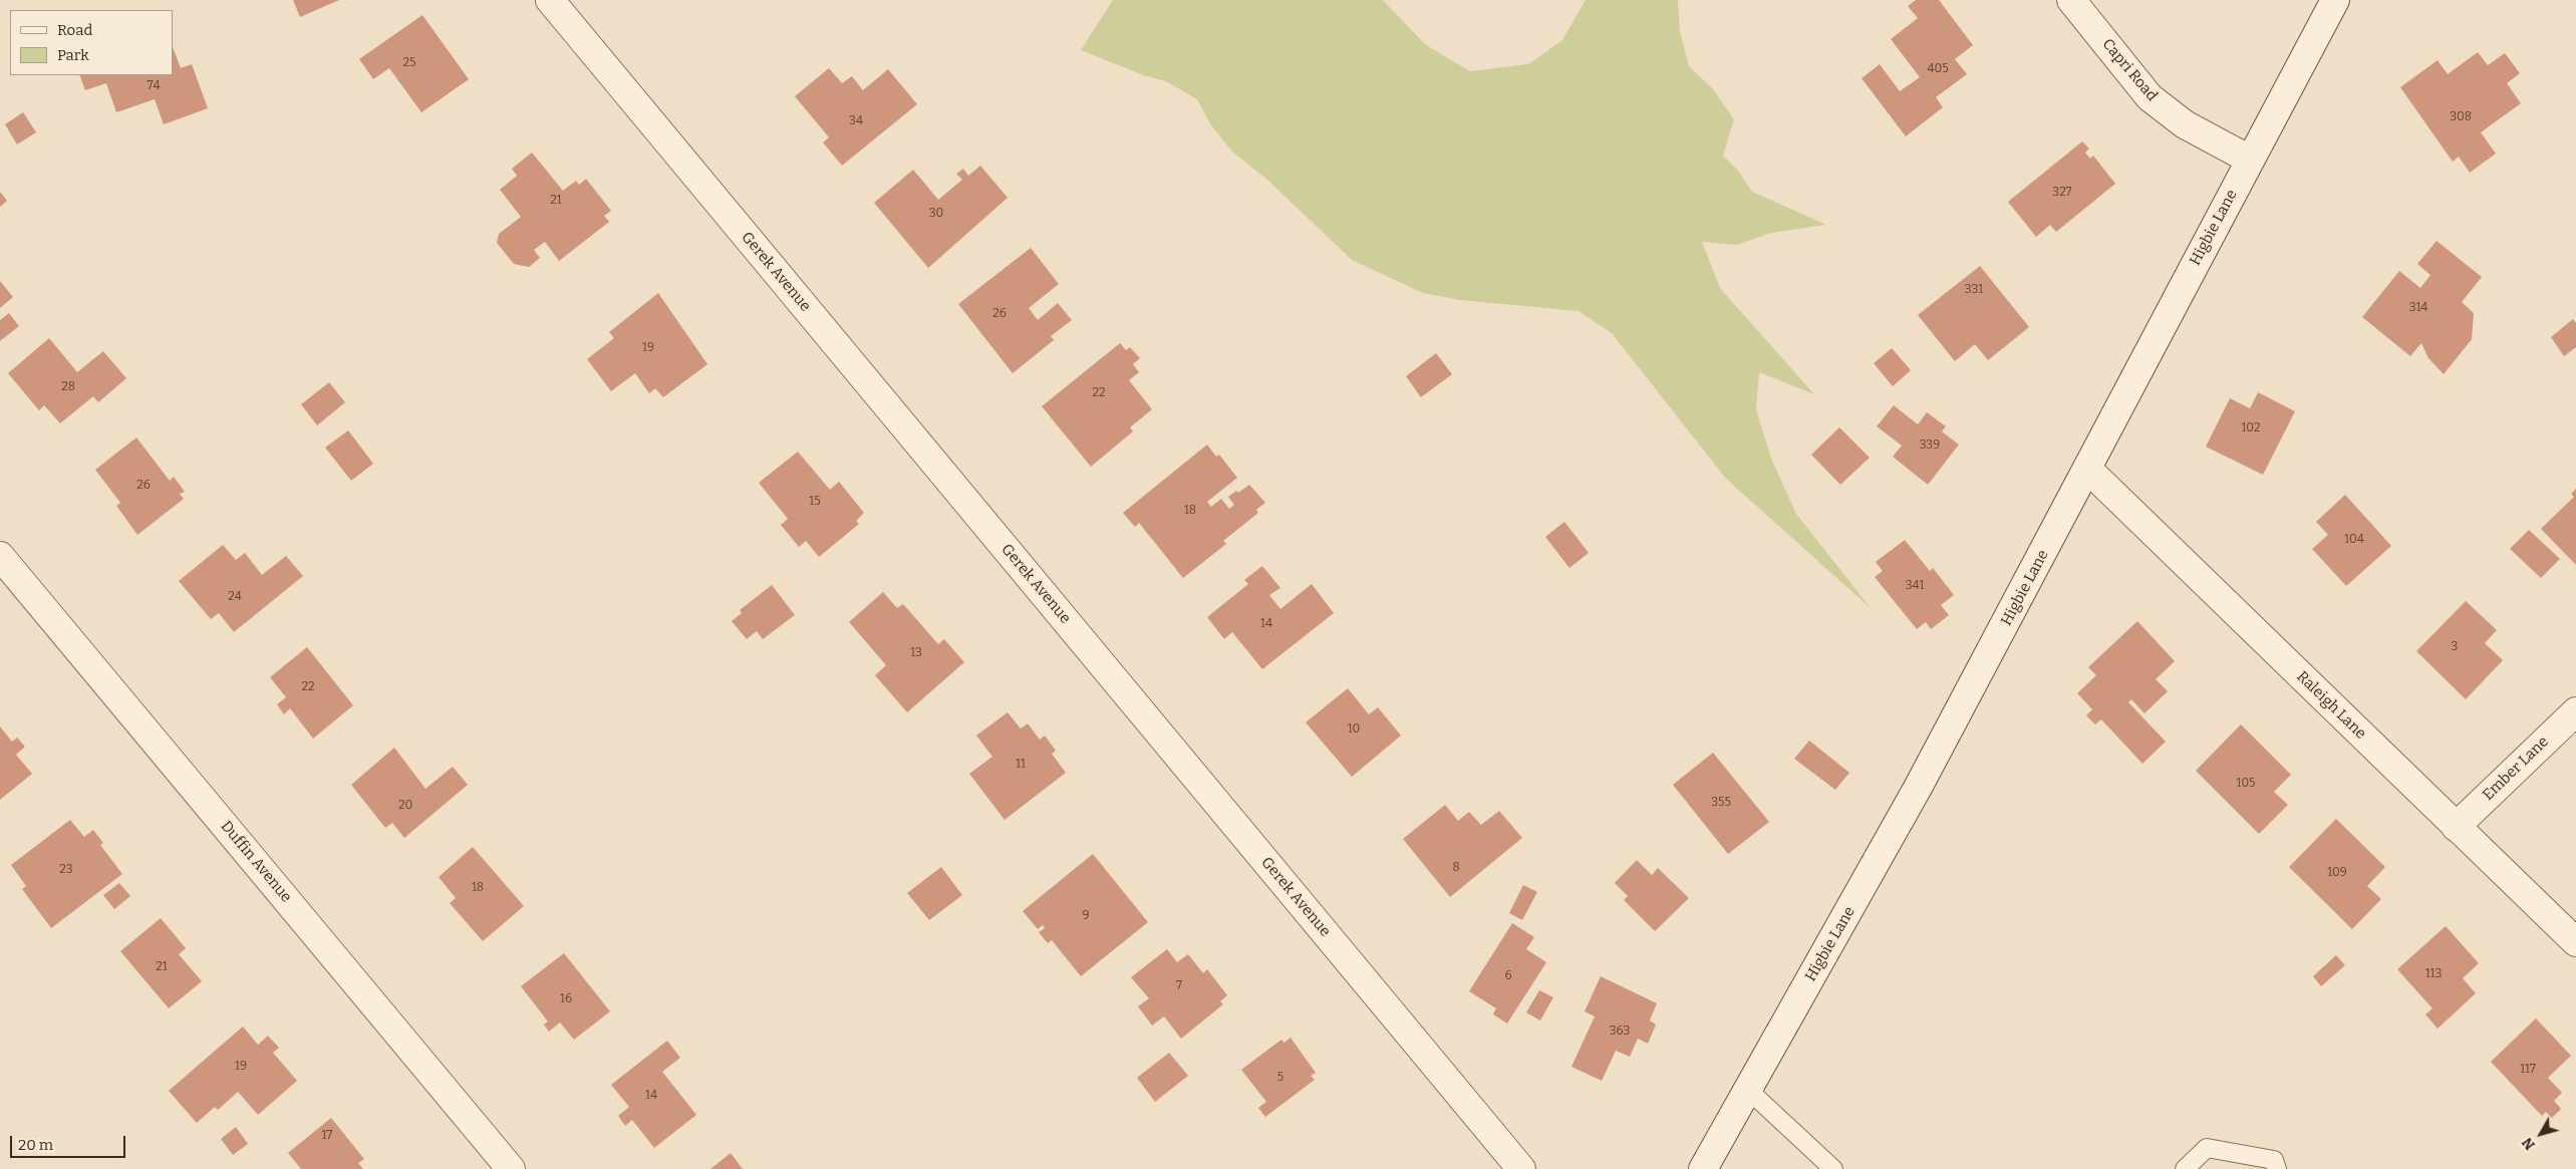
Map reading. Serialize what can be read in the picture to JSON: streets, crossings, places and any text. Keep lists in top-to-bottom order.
{
  "streets": {
    "street": [
      "Capri Road",
      "Higbie Lane",
      "Gerek Avenue",
      "Raleigh Lane",
      "Ember Lane",
      "Duffin Avenue"
    ]
  },
  "crossings": [
    ["Capri Road", "Higbie Lane"],
    ["Higbie Lane", "Raleigh Lane"],
    ["Raleigh Lane", "Ember Lane"]
  ],
  "house_numbers": [
    "25",
    "405",
    "74",
    "308",
    "34",
    "327",
    "21",
    "30",
    "331",
    "314",
    "26",
    "19",
    "28",
    "22",
    "102",
    "339",
    "26",
    "15",
    "18",
    "104",
    "341",
    "24",
    "14",
    "3",
    "13",
    "22",
    "10",
    "11",
    "105",
    "355",
    "20",
    "8",
    "23",
    "109",
    "18",
    "9",
    "21",
    "113",
    "6",
    "7",
    "16",
    "363",
    "19",
    "117",
    "5",
    "14",
    "17"
  ],
  "legend": ["Road", "Park"],
  "scale_bar": "20 m",
  "north": "bottom left"
}
